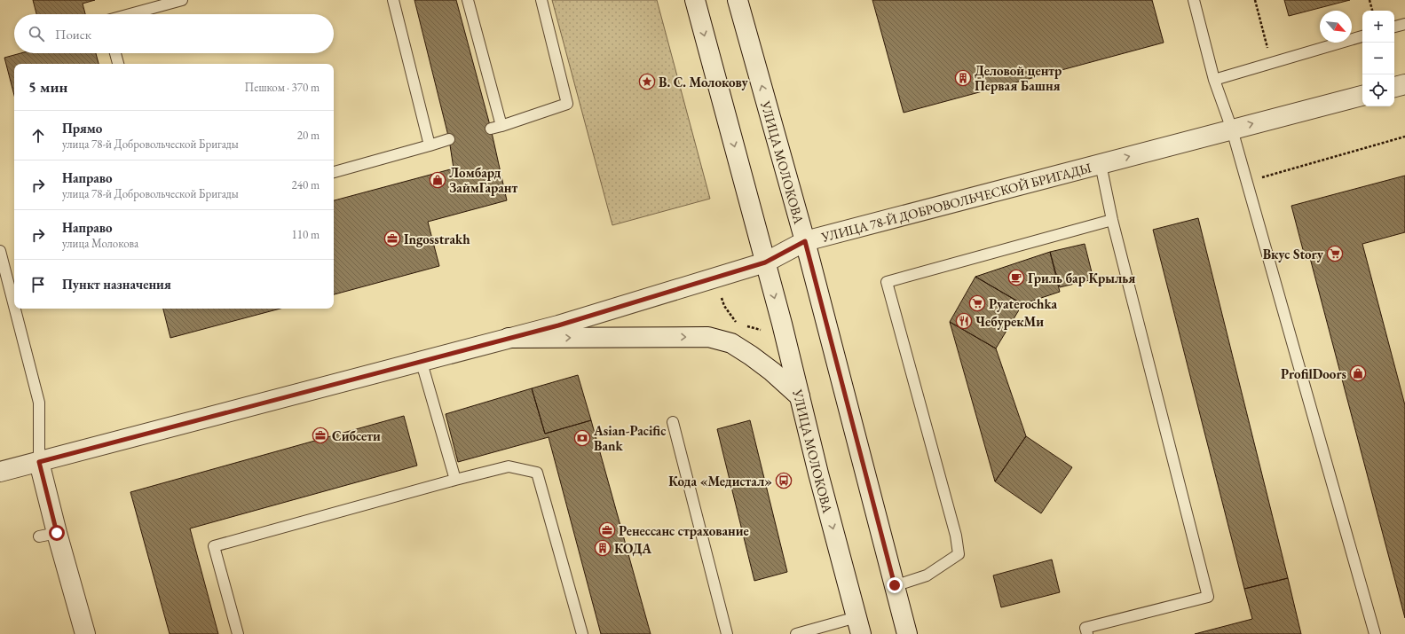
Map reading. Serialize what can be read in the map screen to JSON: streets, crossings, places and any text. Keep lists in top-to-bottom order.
{
  "streets": {
    "street": ["УЛИЦА МОЛОКОВА", "УЛИЦА 78-Й ДОБРОВОЛЬЧЕСКОЙ БРИГАДЫ"]
  },
  "crossings": [
    ["УЛИЦА МОЛОКОВА", "УЛИЦА 78-Й ДОБРОВОЛЬЧЕСКОЙ БРИГАДЫ"]
  ],
  "places": {
    "building": ["Деловой центр Первая Башня", "КОДА"],
    "place": ["В. С. Молокову"],
    "shop": ["Ломбард ЗаймГарант", "ProfilDoors"],
    "office": ["Ingosstrakh", "Сибсети", "Ренессанс страхование"],
    "supermarket": ["Вкус Story", "Pyaterochka"],
    "cafe": ["Гриль бар Крылья"],
    "restaurant": ["ЧебурекМи"],
    "bank": ["Asian-Pacific Bank"],
    "bus stop": ["Кода «Медистал»"]
  },
  "north": "bottom right",
  "page": {
    "map_buttons": ["+", "−"],
    "search": "Поиск",
    "heading": ["5 мин", "Пешком · 370 m"],
    "list": [
      ["Прямо", "улица 78-й Добровольческой Бригады", "20 m"],
      ["Направо", "улица 78-й Добровольческой Бригады", "240 m"],
      ["Направо", "улица Молокова", "110 m"],
      "Пункт назначения"
    ]
  }
}
